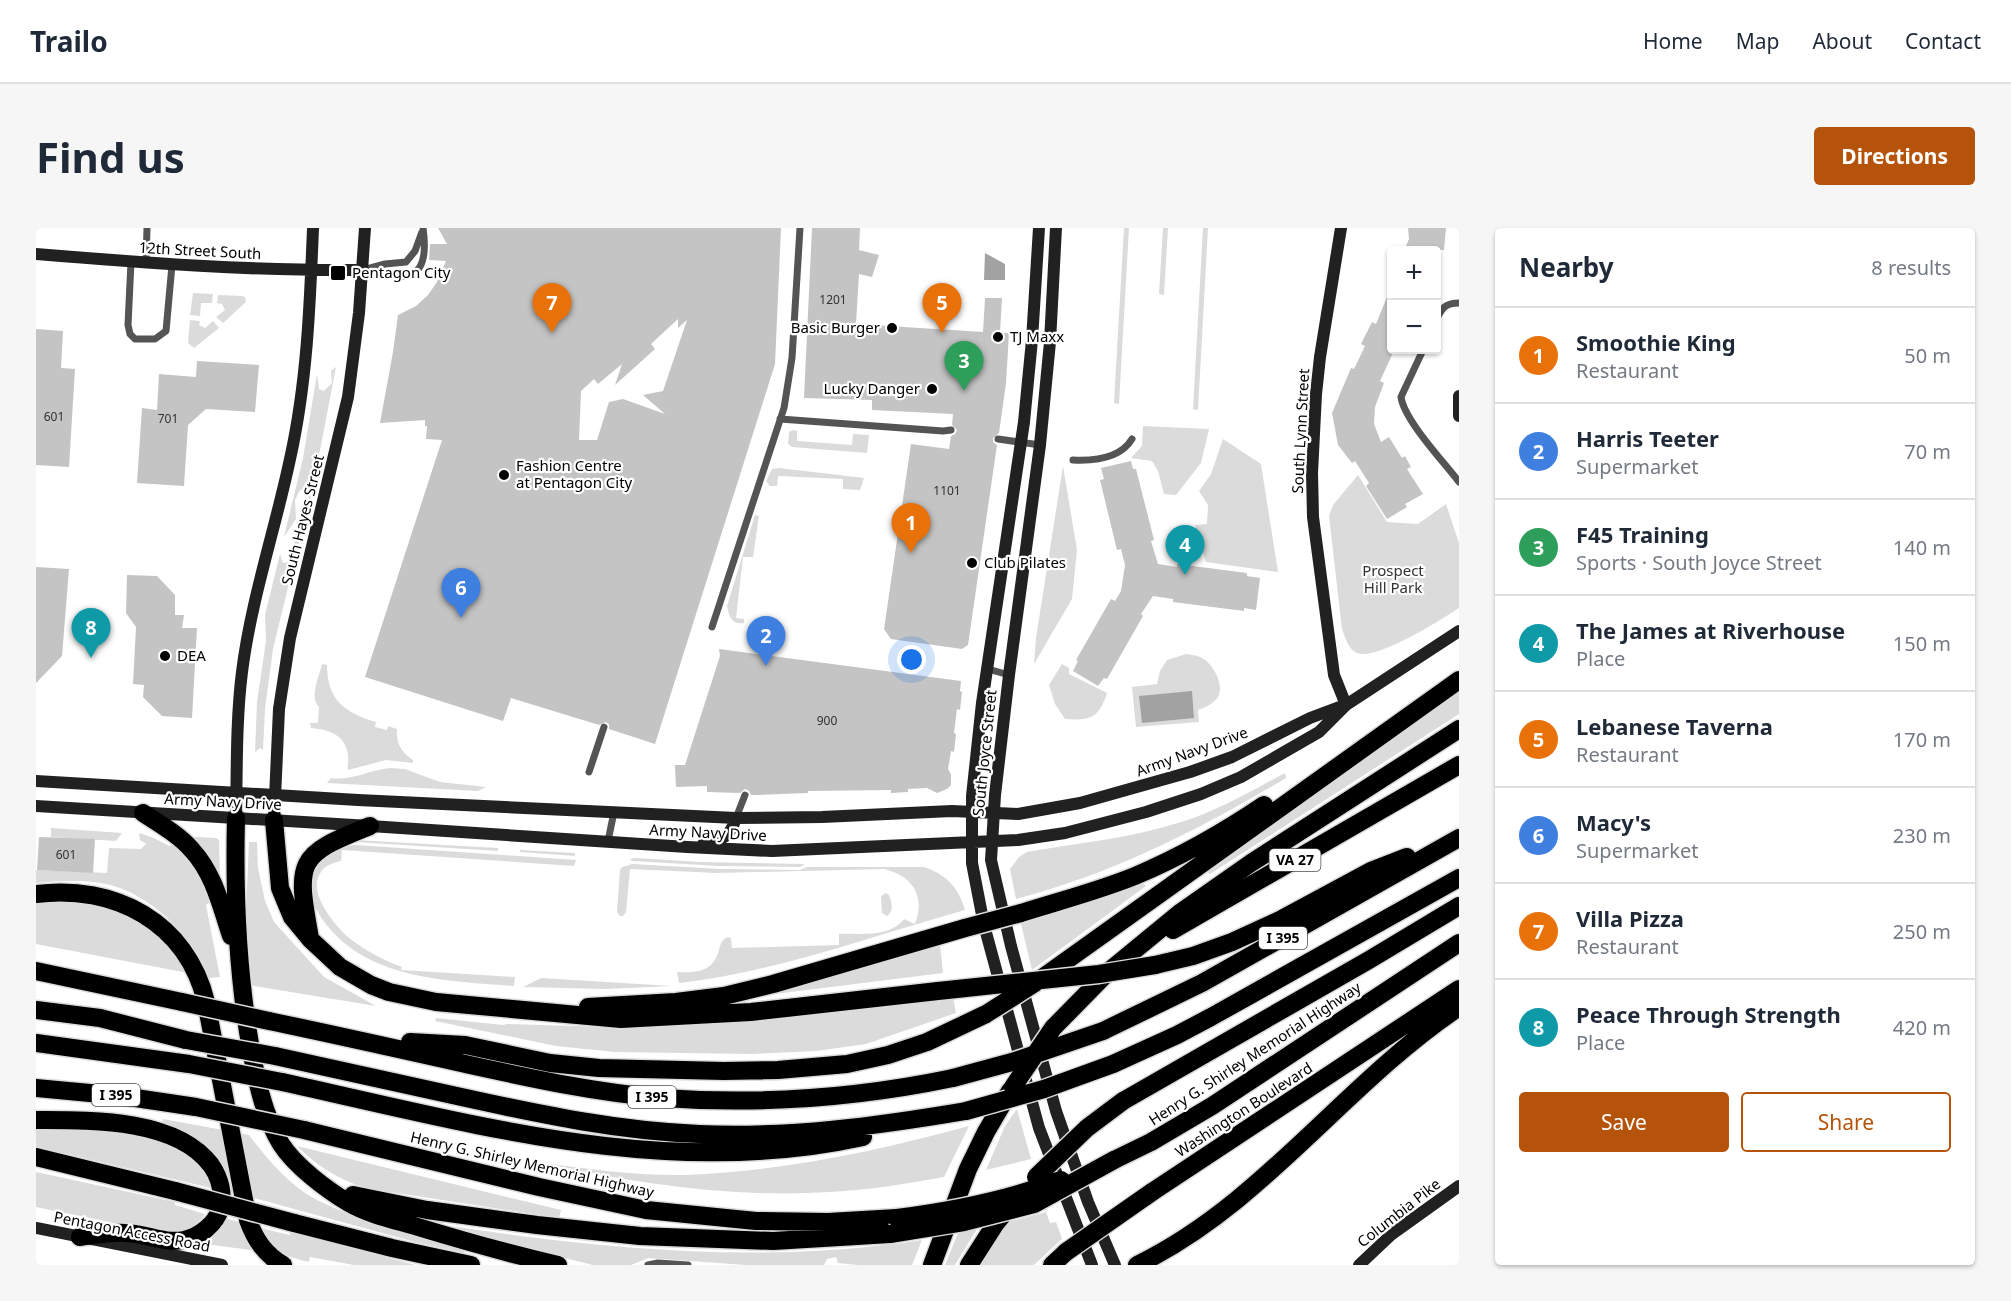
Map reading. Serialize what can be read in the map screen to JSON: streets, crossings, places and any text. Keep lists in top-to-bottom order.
{
  "streets": {
    "highway": [
      "VA 27",
      "I 395",
      "Henry G. Shirley Memorial Highway",
      "Washington Boulevard"
    ],
    "main road": [
      "12th Street South",
      "South Lynn Street",
      "South Hayes Street",
      "Army Navy Drive",
      "South Joyce Street",
      "Columbia Pike",
      "Pentagon Access Road"
    ]
  },
  "crossings": [
    ["12th Street South", "South Hayes Street"],
    ["South Lynn Street", "Army Navy Drive"],
    ["South Hayes Street", "Army Navy Drive"],
    ["Army Navy Drive", "South Joyce Street"]
  ],
  "parks": ["Prospect Hill Park"],
  "places": {
    "transit": ["Pentagon City"],
    "other": [
      "Basic Burger",
      "TJ Maxx",
      "Lucky Danger",
      "Fashion Centre at Pentagon City",
      "Club Pilates",
      "DEA"
    ]
  },
  "house_numbers": [
    "1201",
    "601",
    "701",
    "1101",
    "900",
    "601"
  ],
  "page": {
    "header": "Trailo",
    "nav": [
      "Home",
      "Map",
      "About",
      "Contact"
    ],
    "buttons": [
      "Directions",
      ["Save", "Share"]
    ],
    "title": "Find us",
    "heading": ["Nearby", "8 results"],
    "map_buttons": ["+", "−"],
    "pins": [
      "5",
      "7",
      "3",
      "1",
      "4",
      "6",
      "8",
      "2"
    ],
    "list": [
      {
        "mark": "1",
        "name": "Smoothie King",
        "note": "Restaurant",
        "value": "50 m"
      },
      {
        "mark": "2",
        "name": "Harris Teeter",
        "note": "Supermarket",
        "value": "70 m"
      },
      {
        "mark": "3",
        "name": "F45 Training",
        "note": "Sports · South Joyce Street",
        "value": "140 m"
      },
      {
        "mark": "4",
        "name": "The James at Riverhouse",
        "note": "Place",
        "value": "150 m"
      },
      {
        "mark": "5",
        "name": "Lebanese Taverna",
        "note": "Restaurant",
        "value": "170 m"
      },
      {
        "mark": "6",
        "name": "Macy's",
        "note": "Supermarket",
        "value": "230 m"
      },
      {
        "mark": "7",
        "name": "Villa Pizza",
        "note": "Restaurant",
        "value": "250 m"
      },
      {
        "mark": "8",
        "name": "Peace Through Strength",
        "note": "Place",
        "value": "420 m"
      }
    ]
  }
}
